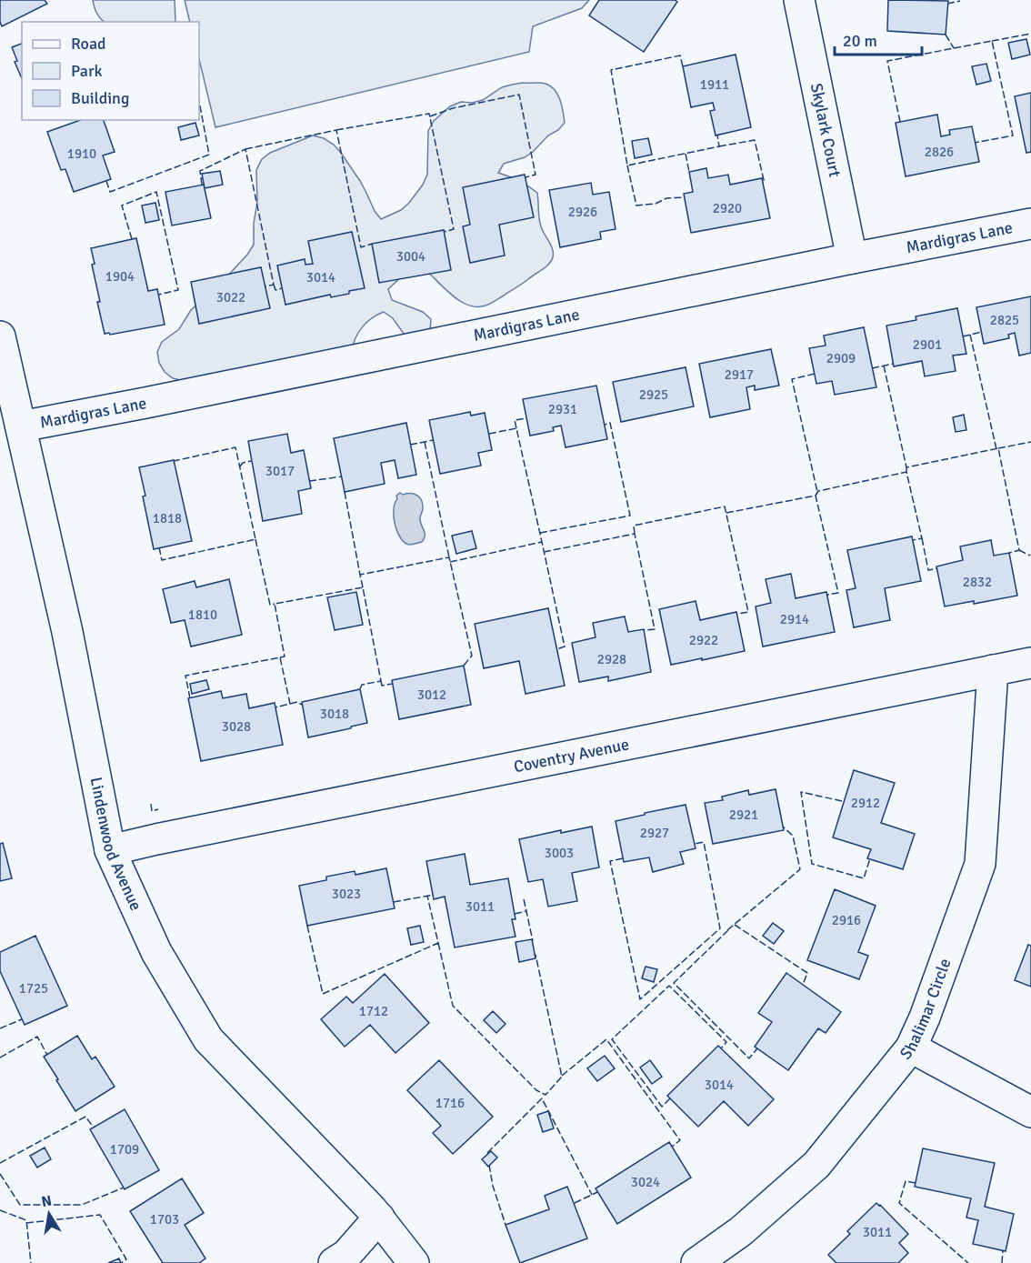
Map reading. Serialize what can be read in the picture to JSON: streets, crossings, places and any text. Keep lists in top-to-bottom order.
{
  "streets": {
    "street": [
      "Skylark Court",
      "Mardigras Lane",
      "Coventry Avenue",
      "Lindenwood Avenue",
      "Shalimar Circle"
    ]
  },
  "crossings": [
    ["Skylark Court", "Mardigras Lane"],
    ["Mardigras Lane", "Lindenwood Avenue"],
    ["Coventry Avenue", "Lindenwood Avenue"],
    ["Coventry Avenue", "Shalimar Circle"]
  ],
  "house_numbers": [
    "1911",
    "2826",
    "1910",
    "2920",
    "2926",
    "3004",
    "1904",
    "3014",
    "3022",
    "2825",
    "2901",
    "2909",
    "2917",
    "2925",
    "2931",
    "3017",
    "1818",
    "2832",
    "1810",
    "2914",
    "2922",
    "2928",
    "3012",
    "3018",
    "3028",
    "2912",
    "2921",
    "2927",
    "3003",
    "3023",
    "3011",
    "2916",
    "1725",
    "1712",
    "3014",
    "1716",
    "1709",
    "3024",
    "1703",
    "3011"
  ],
  "legend": ["Road", "Park", "Building"],
  "scale_bar": "20 m",
  "north": "top"
}
